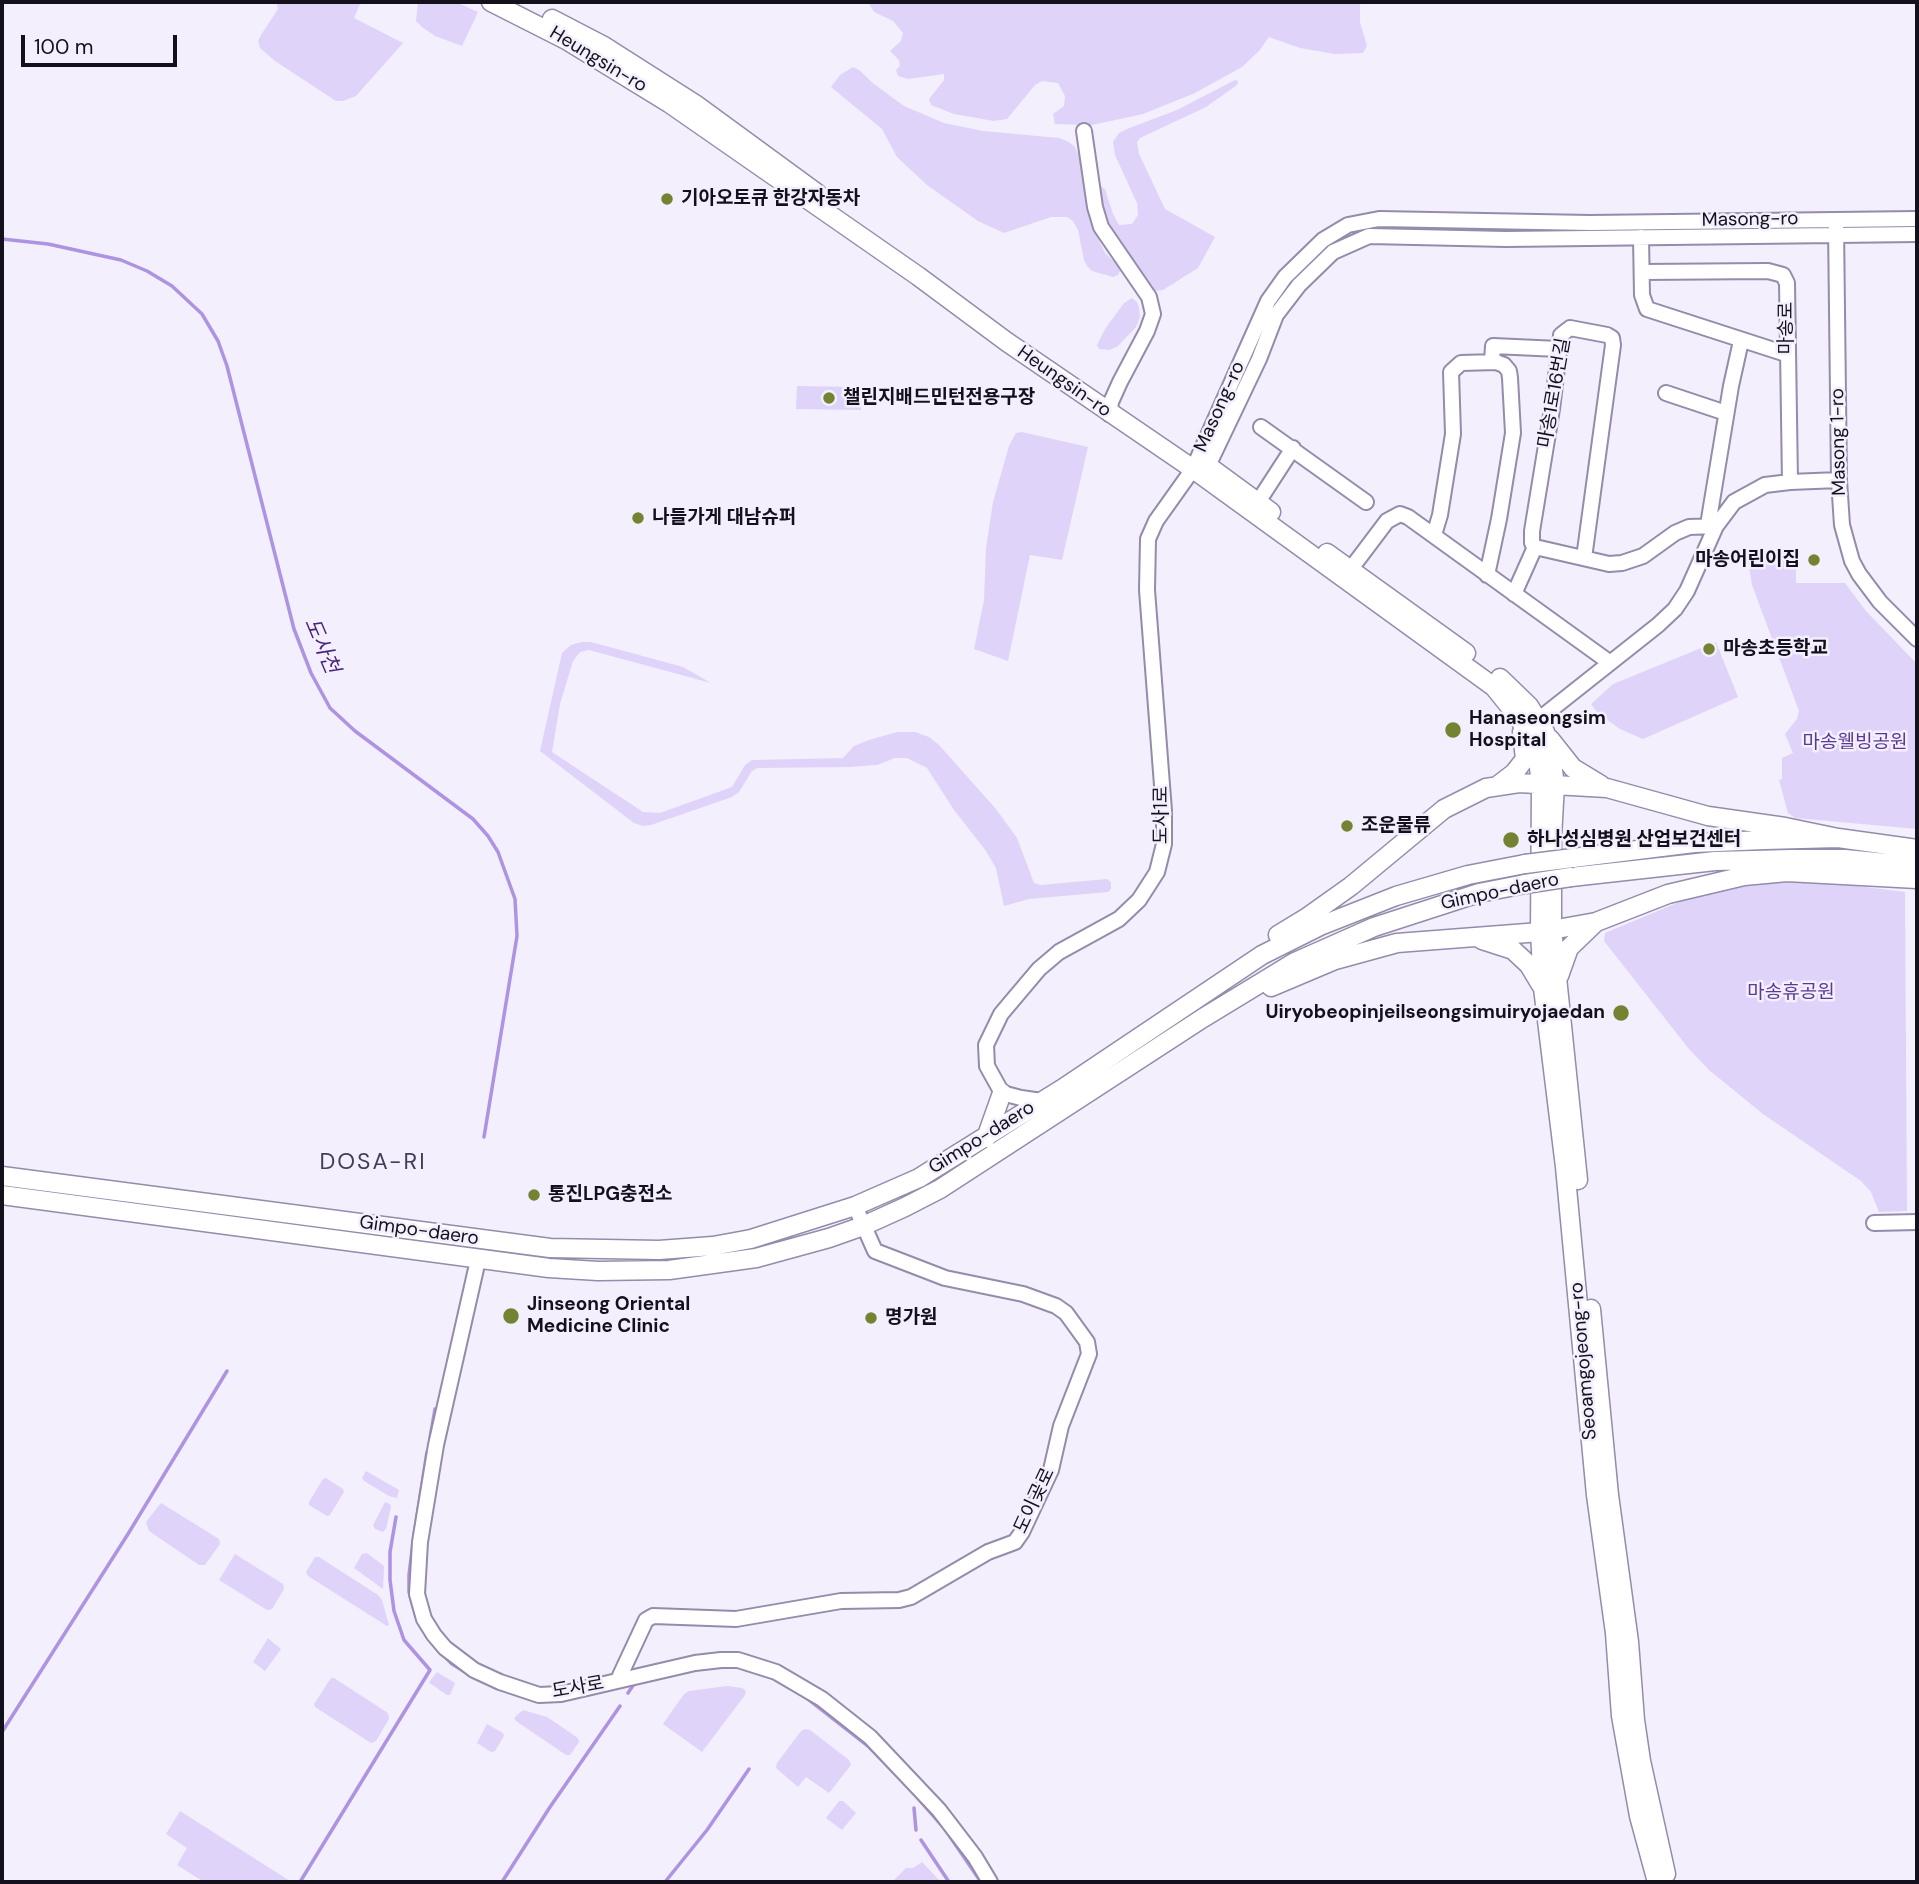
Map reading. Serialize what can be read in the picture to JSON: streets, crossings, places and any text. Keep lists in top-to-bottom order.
{
  "streets": {
    "main road": ["Heungsin-ro", "Gimpo-daero", "Seoamgojeong-ro"],
    "street": [
      "Masong-ro",
      "마송로",
      "마송1로16번길",
      "Masong 1-ro",
      "도사1로",
      "도이곶로",
      "도사로"
    ]
  },
  "crossings": [
    ["Heungsin-ro", "Masong-ro"],
    ["Heungsin-ro", "도사1로"],
    ["Heungsin-ro", "Seoamgojeong-ro"],
    ["Masong-ro", "Masong 1-ro"],
    ["Masong-ro", "도사1로"],
    ["Gimpo-daero", "도이곶로"],
    ["Gimpo-daero", "도사로"],
    ["도이곶로", "도사로"]
  ],
  "districts": ["DOSA-RI"],
  "water": ["도사천"],
  "parks": ["마송웰빙공원", "마송휴공원"],
  "places": [
    "기아오토큐 한강자동차",
    "챌린지배드민턴전용구장",
    "나들가게 대남슈퍼",
    "마송어린이집",
    "마송초등학교",
    "Hanaseongsim Hospital",
    "조운물류",
    "하나성심병원 산업보건센터",
    "Uiryobeopinjeilseongsimuiryojaedan",
    "통진LPG충전소",
    "Jinseong Oriental Medicine Clinic",
    "명가원"
  ],
  "scale_bar": "100 m"
}
